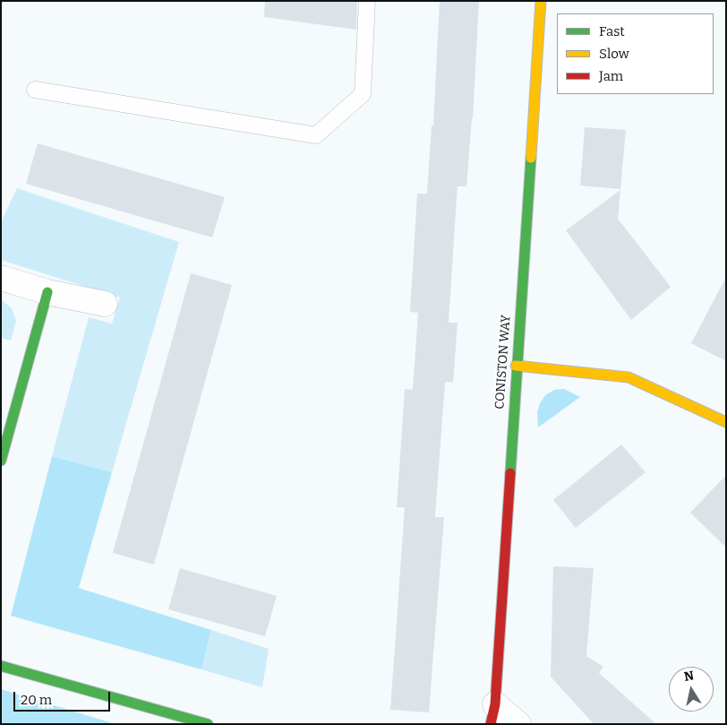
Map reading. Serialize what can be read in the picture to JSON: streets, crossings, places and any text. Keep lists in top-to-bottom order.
{
  "streets": {
    "street": ["CONISTON WAY"]
  },
  "legend": ["Fast", "Slow", "Jam"],
  "scale_bar": "20 m",
  "north": "top"
}
